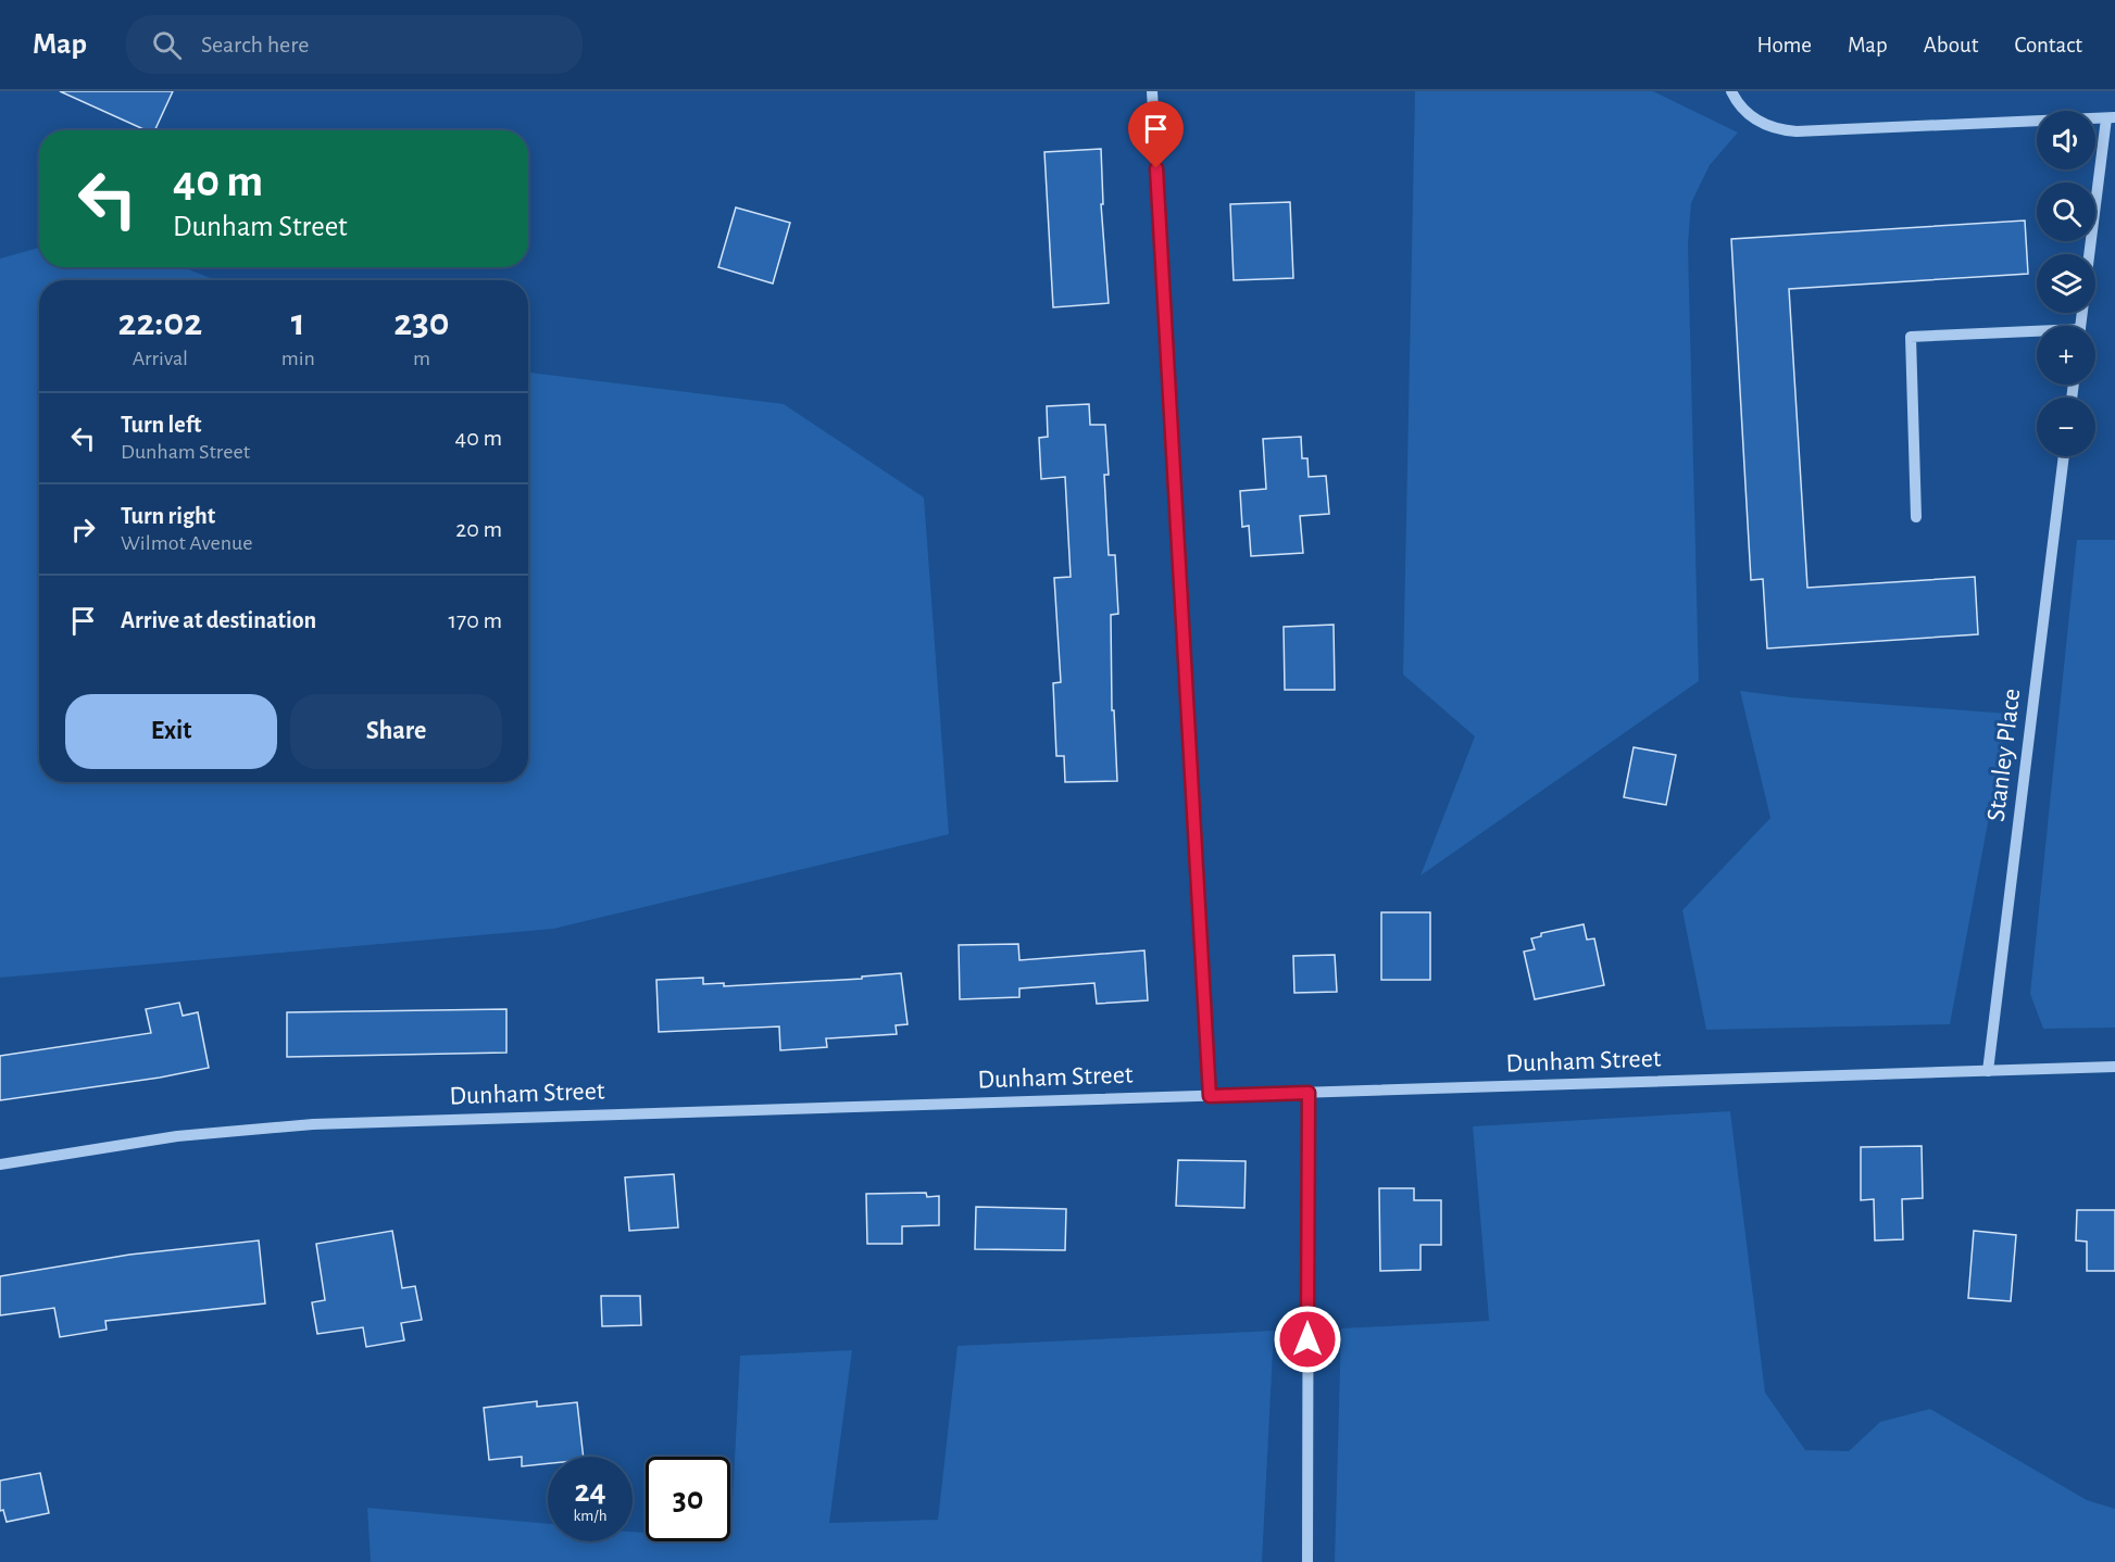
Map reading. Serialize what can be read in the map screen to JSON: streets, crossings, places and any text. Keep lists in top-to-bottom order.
{
  "streets": {
    "street": ["Stanley Place", "Dunham Street"]
  },
  "crossings": [
    ["Stanley Place", "Dunham Street"]
  ],
  "page": {
    "header": "Map",
    "search": "Search here",
    "nav": [
      "Home",
      "Map",
      "About",
      "Contact"
    ],
    "map_buttons": ["+", "−"],
    "turn": ["40 m", "Dunham Street"],
    "eta": [
      "22:02",
      "Arrival",
      "1",
      "min",
      "230",
      "m"
    ],
    "list": [
      {
        "name": "Turn left",
        "note": "Dunham Street",
        "value": "40 m"
      },
      {
        "name": "Turn right",
        "note": "Wilmot Avenue",
        "value": "20 m"
      },
      {
        "name": "Arrive at destination",
        "value": "170 m"
      }
    ],
    "buttons": ["Exit", "Share"],
    "speed": "24 km/h",
    "limit": "30"
  }
}
